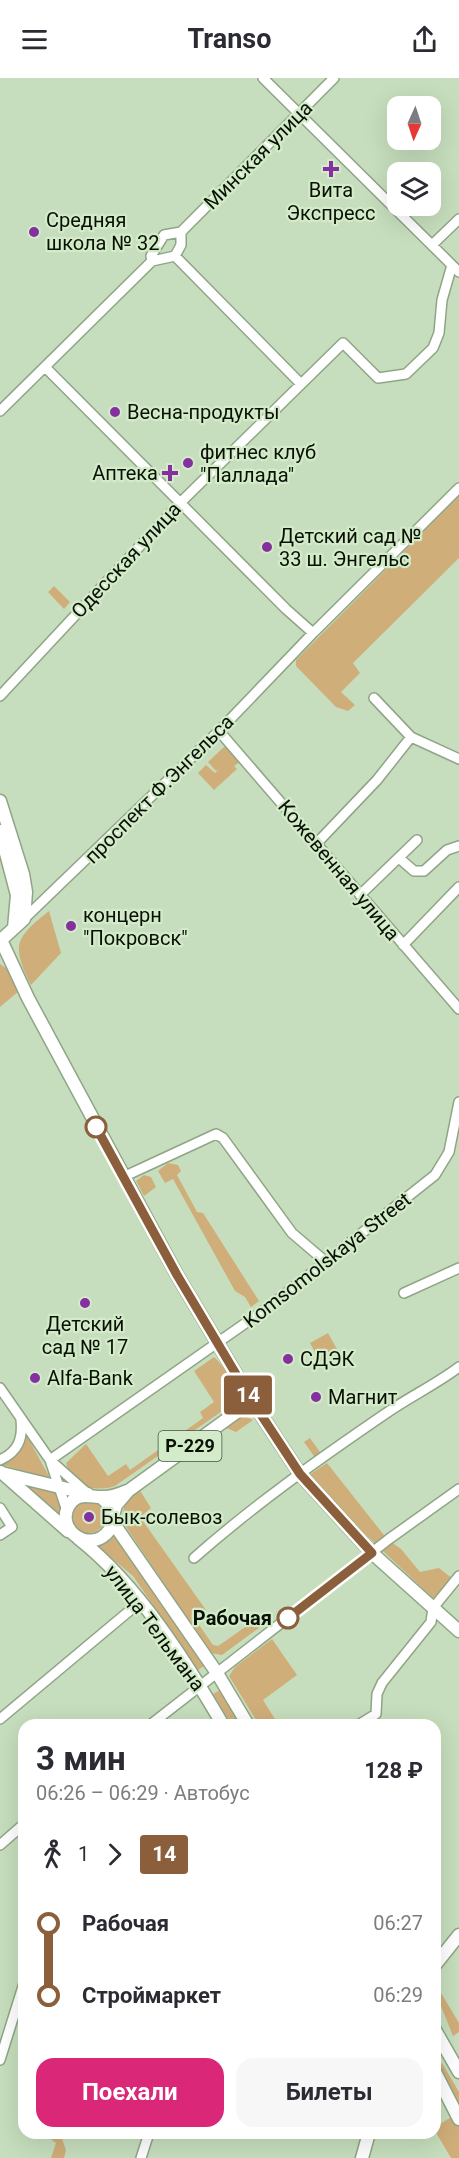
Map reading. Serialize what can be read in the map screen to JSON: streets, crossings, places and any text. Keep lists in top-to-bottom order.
{
  "streets": {
    "main road": ["проспект Ф.Энгельса", "Р-229", "улица Тельмана"],
    "street": [
      "Минская улица",
      "Одесская улица",
      "Кожевенная улица",
      "Komsomolskaya Street"
    ]
  },
  "crossings": [
    ["проспект Ф.Энгельса", "Кожевенная улица"],
    ["Р-229", "улица Тельмана"]
  ],
  "places": {
    "health": ["Вита Экспресс", "Аптека"],
    "other": [
      "Средняя школа № 32",
      "Весна-продукты",
      "фитнес клуб \"Паллада\"",
      "Детский сад № 33 ш. Энгельс",
      "концерн \"Покровск\"",
      "Детский сад № 17",
      "СДЭК",
      "Alfa-Bank",
      "Магнит",
      "Бык-солевоз",
      "Рабочая"
    ]
  },
  "lines": ["bus line 14"],
  "north": "bottom",
  "page": {
    "header": "Transo",
    "on_map": "14",
    "heading": ["3 мин", "06:26 – 06:29 · Автобус", "128 ₽"],
    "legs": ["1", "14"],
    "list": [
      {
        "name": "Рабочая",
        "value": "06:27"
      },
      {
        "name": "Строймаркет",
        "value": "06:29"
      }
    ],
    "buttons": ["Поехали", "Билеты"]
  }
}
